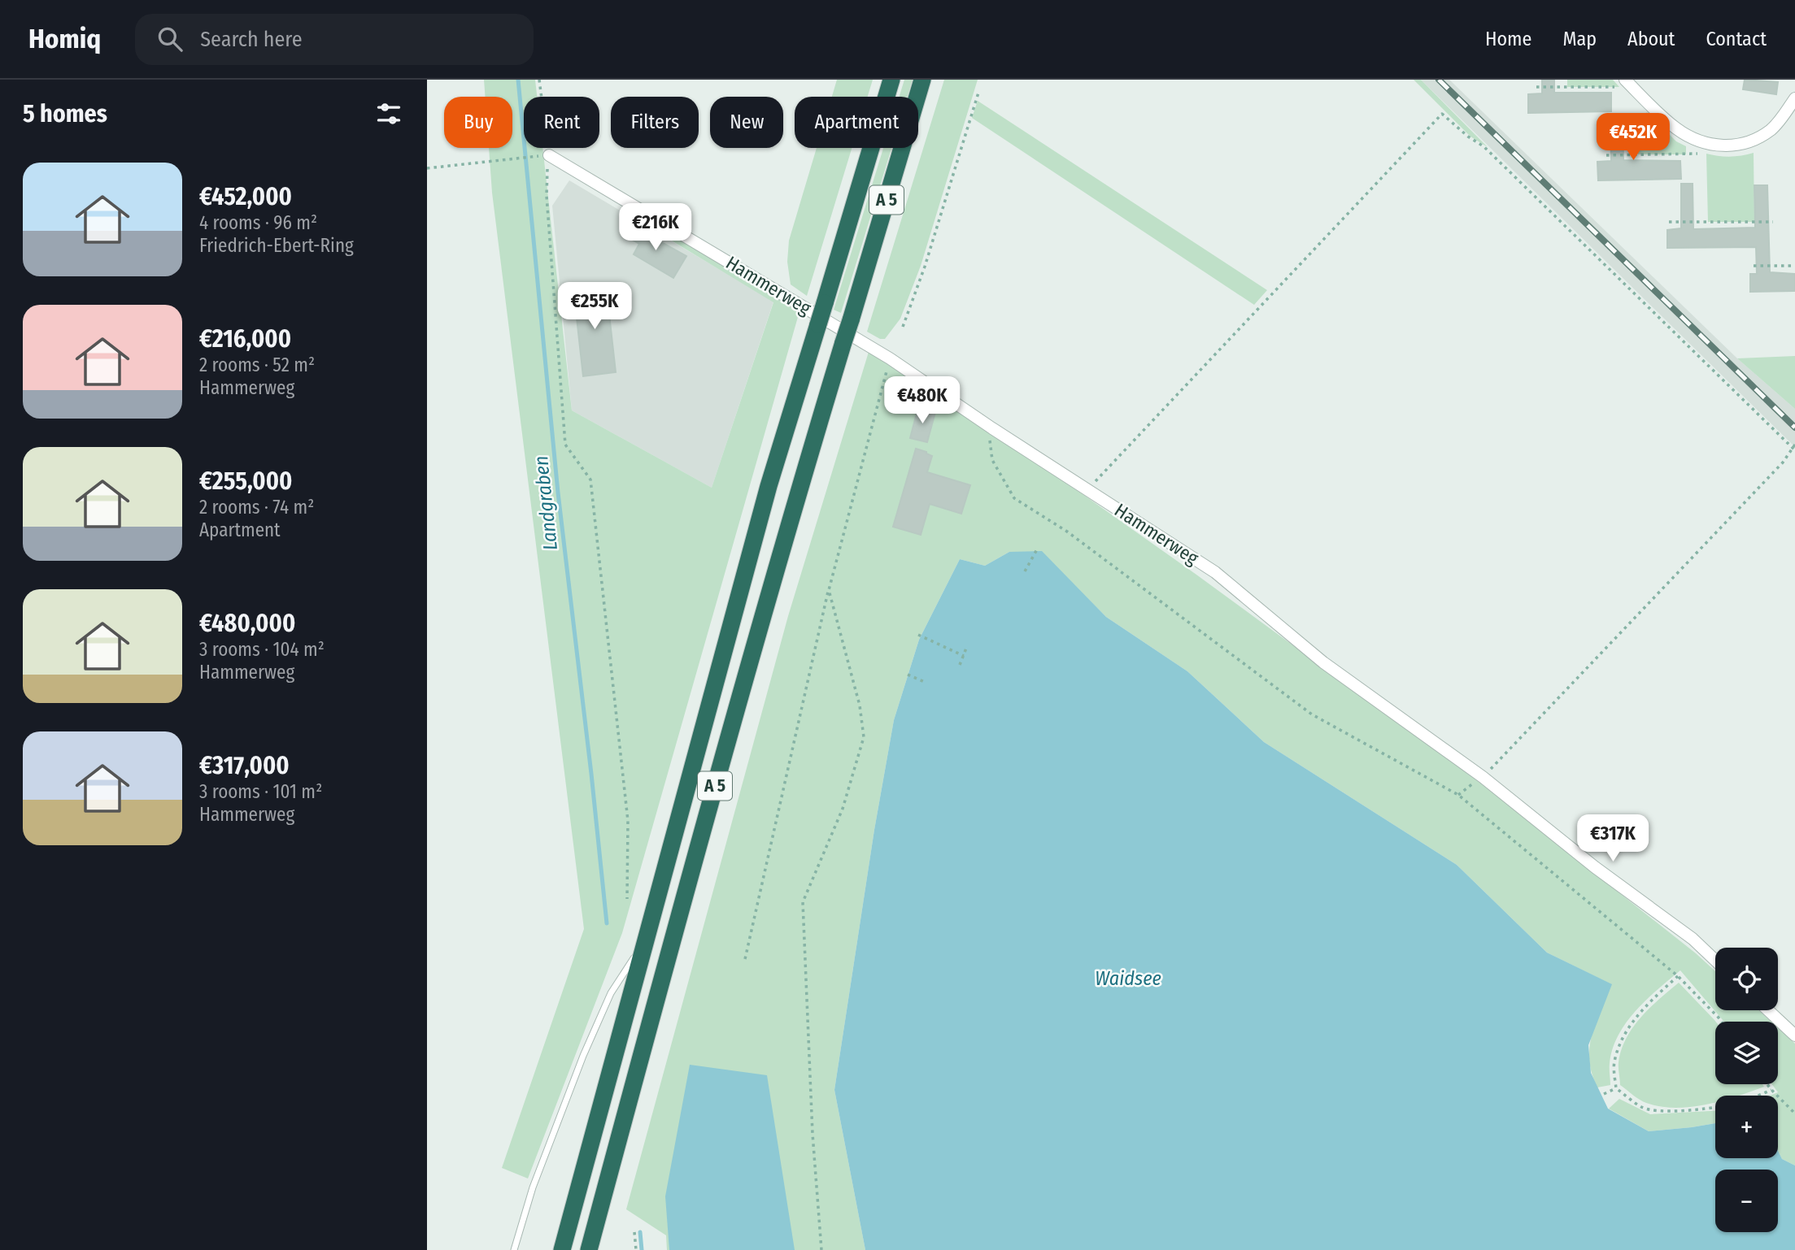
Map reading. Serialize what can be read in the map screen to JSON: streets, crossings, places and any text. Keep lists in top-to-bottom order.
{
  "streets": {
    "highway": ["A 5"],
    "street": ["Hammerweg"]
  },
  "water": ["Landgraben", "Waidsee"],
  "page": {
    "header": "Homiq",
    "search": "Search here",
    "nav": [
      "Home",
      "Map",
      "About",
      "Contact"
    ],
    "heading": "5 homes",
    "chip": [
      "Buy",
      "Rent",
      "Filters",
      "New",
      "Apartment"
    ],
    "price": [
      "€452K",
      "€216K",
      "€255K",
      "€480K",
      "€317K"
    ],
    "list": [
      {
        "name": "€452,000",
        "note": "4 rooms · 96 m² · Friedrich-Ebert-Ring"
      },
      {
        "name": "€216,000",
        "note": "2 rooms · 52 m² · Hammerweg"
      },
      {
        "name": "€255,000",
        "note": "2 rooms · 74 m² · Apartment"
      },
      {
        "name": "€480,000",
        "note": "3 rooms · 104 m² · Hammerweg"
      },
      {
        "name": "€317,000",
        "note": "3 rooms · 101 m² · Hammerweg"
      }
    ],
    "map_buttons": ["+", "−"]
  }
}
